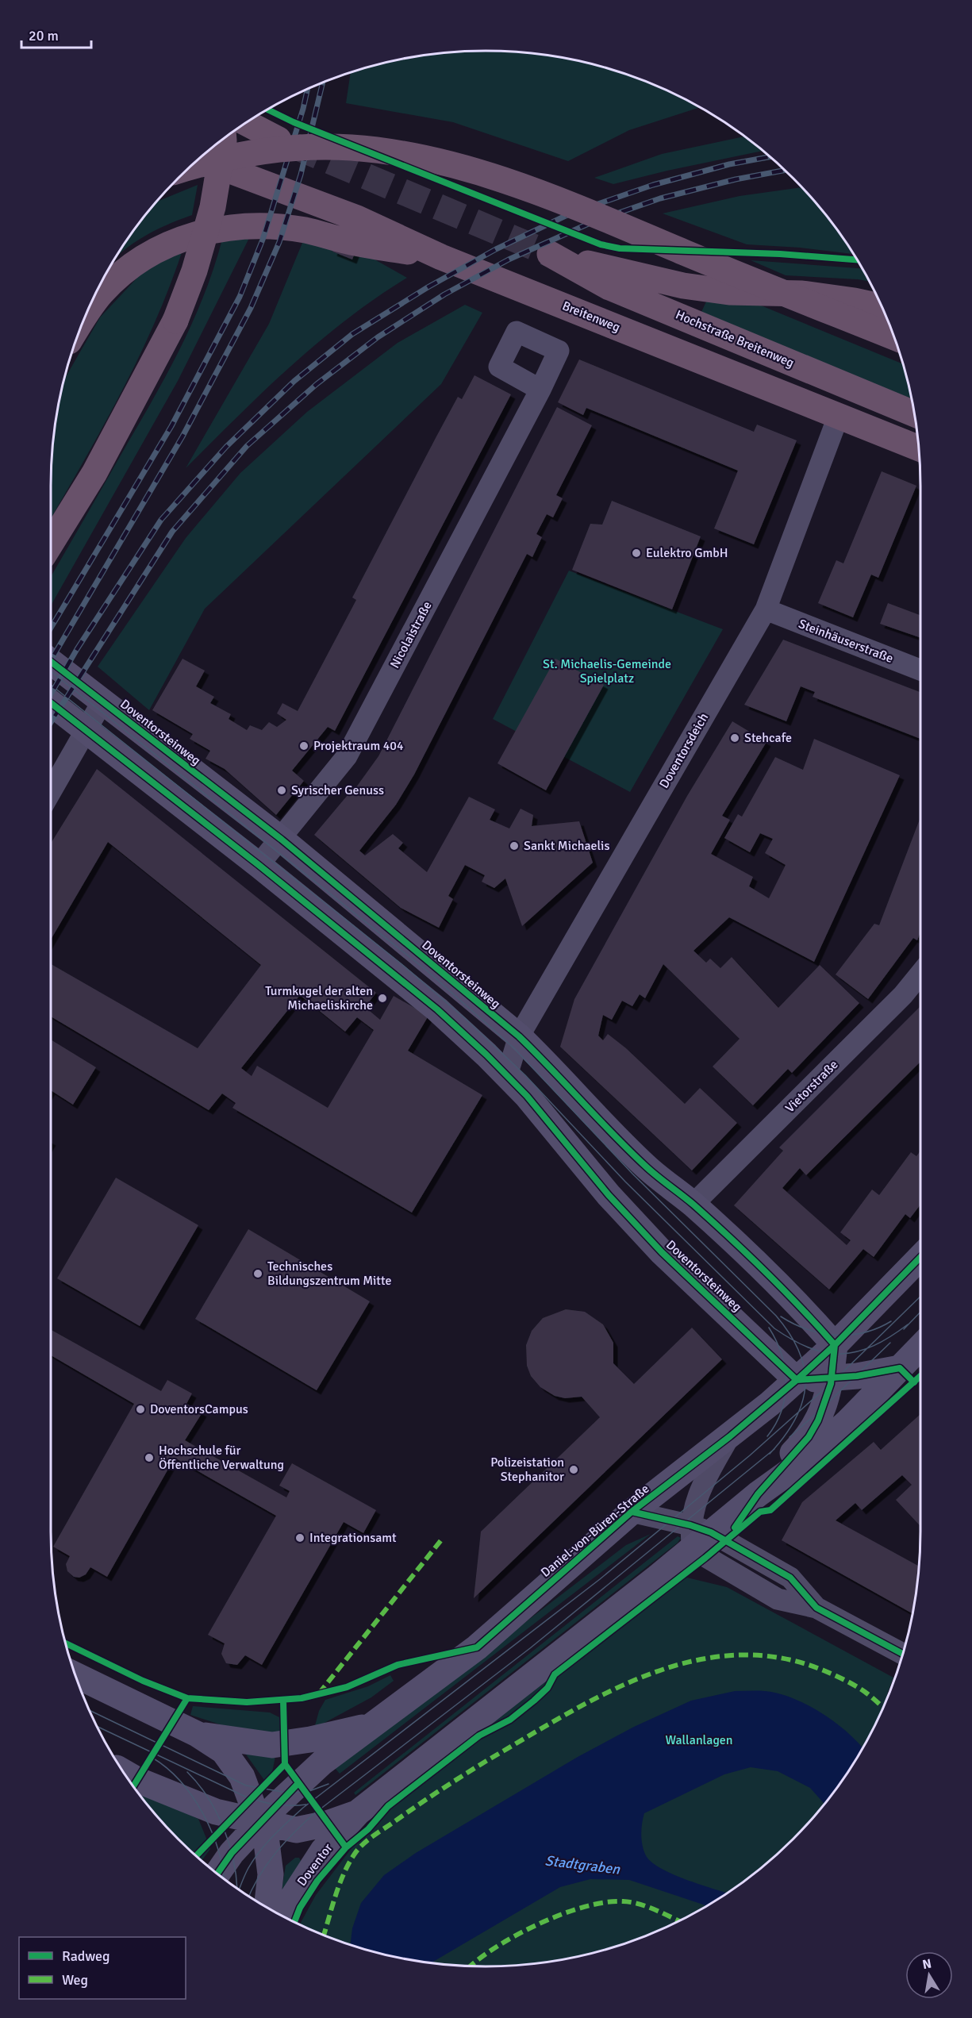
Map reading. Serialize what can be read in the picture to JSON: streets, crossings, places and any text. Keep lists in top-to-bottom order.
{
  "streets": {
    "highway": ["Breitenweg", "Hochstraße Breitenweg"],
    "main road": ["Doventorsteinweg", "Daniel-von-Büren-Straße", "Doventor"],
    "street": [
      "Nicolaistraße",
      "Steinhäuserstraße",
      "Doventorsdeich",
      "Vietorstraße"
    ]
  },
  "crossings": [
    ["Breitenweg", "Doventorsdeich"],
    ["Nicolaistraße", "Doventorsteinweg"],
    ["Steinhäuserstraße", "Doventorsdeich"],
    ["Doventorsteinweg", "Doventorsdeich"],
    ["Doventorsteinweg", "Vietorstraße"],
    ["Doventorsteinweg", "Daniel-von-Büren-Straße"]
  ],
  "water": ["Stadtgraben"],
  "parks": ["St. Michaelis-Gemeinde Spielplatz", "Wallanlagen"],
  "places": [
    "Eulektro GmbH",
    "Stehcafe",
    "Projektraum 404",
    "Syrischer Genuss",
    "Sankt Michaelis",
    "Turmkugel der alten Michaeliskirche",
    "Technisches Bildungszentrum Mitte",
    "DoventorsCampus",
    "Hochschule für Öffentliche Verwaltung",
    "Polizeistation Stephanitor",
    "Integrationsamt"
  ],
  "legend": ["Radweg", "Weg"],
  "scale_bar": "20 m",
  "north": "top"
}
